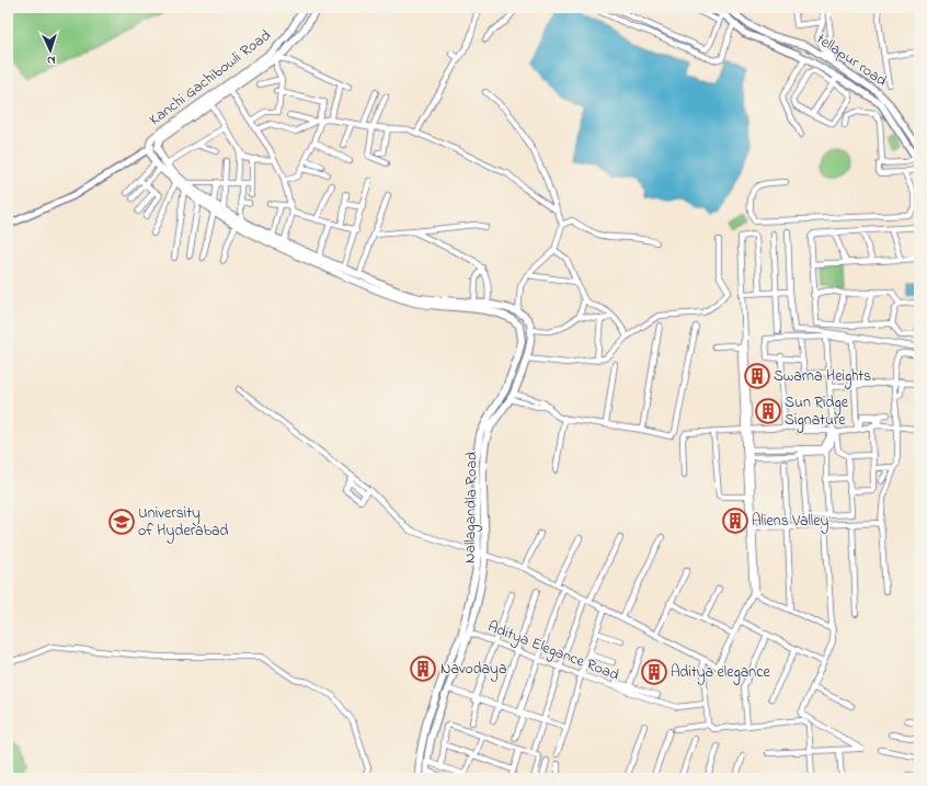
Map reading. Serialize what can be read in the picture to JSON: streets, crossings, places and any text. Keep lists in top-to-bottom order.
{
  "streets": {
    "main road": ["Kanchi Gachibowli Road", "Nallagandla Road"],
    "street": ["tellapur road", "Aditya Elegance Road"]
  },
  "crossings": [
    ["Kanchi Gachibowli Road", "Nallagandla Road"],
    ["Nallagandla Road", "Aditya Elegance Road"]
  ],
  "places": {
    "building": [
      "Swarna Heights",
      "Sun Ridge Signature",
      "Aliens Valley",
      "Navodaya",
      "Aditya elegance"
    ],
    "school or university": ["University of Hyderabad"]
  },
  "north": "bottom"
}
